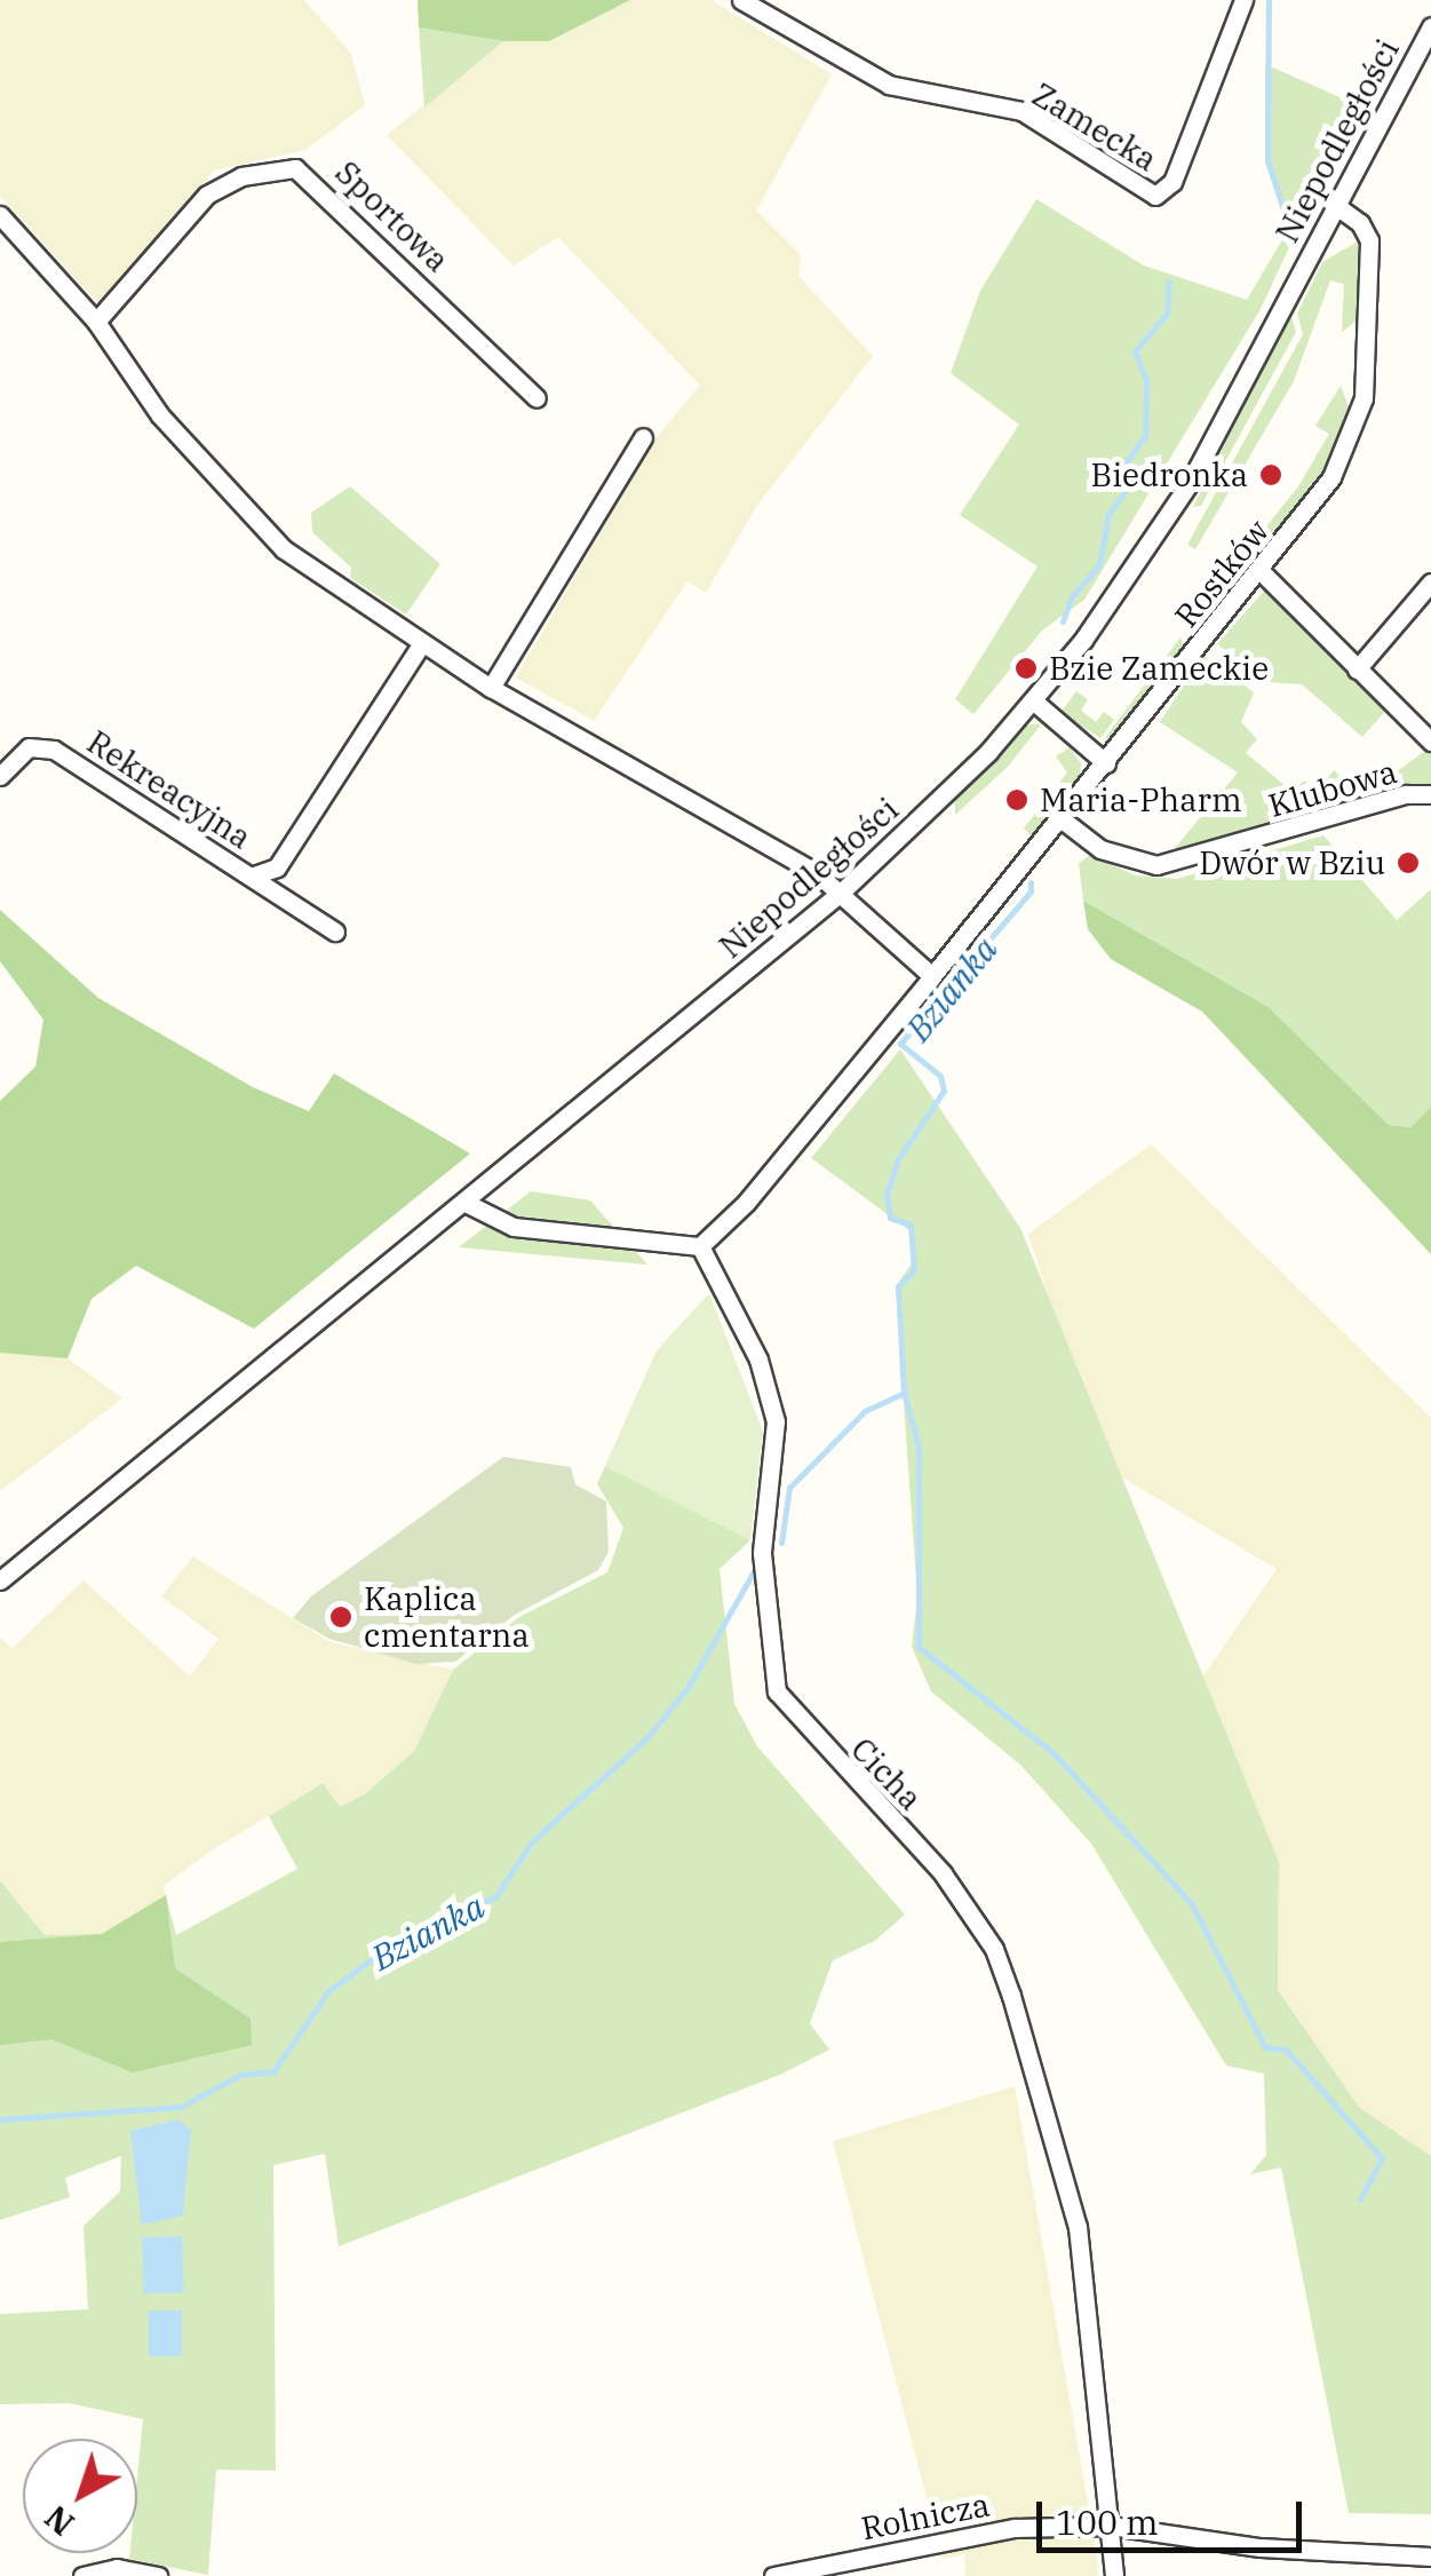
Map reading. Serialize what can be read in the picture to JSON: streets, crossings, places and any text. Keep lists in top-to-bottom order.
{
  "streets": {
    "street": [
      "Zamecka",
      "Niepodległości",
      "Sportowa",
      "Rostków",
      "Klubowa",
      "Rekreacyjna",
      "Cicha",
      "Rolnicza"
    ]
  },
  "crossings": [
    ["Niepodległości", "Rostków"],
    ["Rostków", "Klubowa"],
    ["Rostków", "Cicha"],
    ["Cicha", "Rolnicza"]
  ],
  "water": ["Bzianka"],
  "places": [
    "Biedronka",
    "Bzie Zameckie",
    "Maria-Pharm",
    "Dwór w Bziu",
    "Kaplica cmentarna"
  ],
  "scale_bar": "100 m",
  "north": "bottom left"
}
